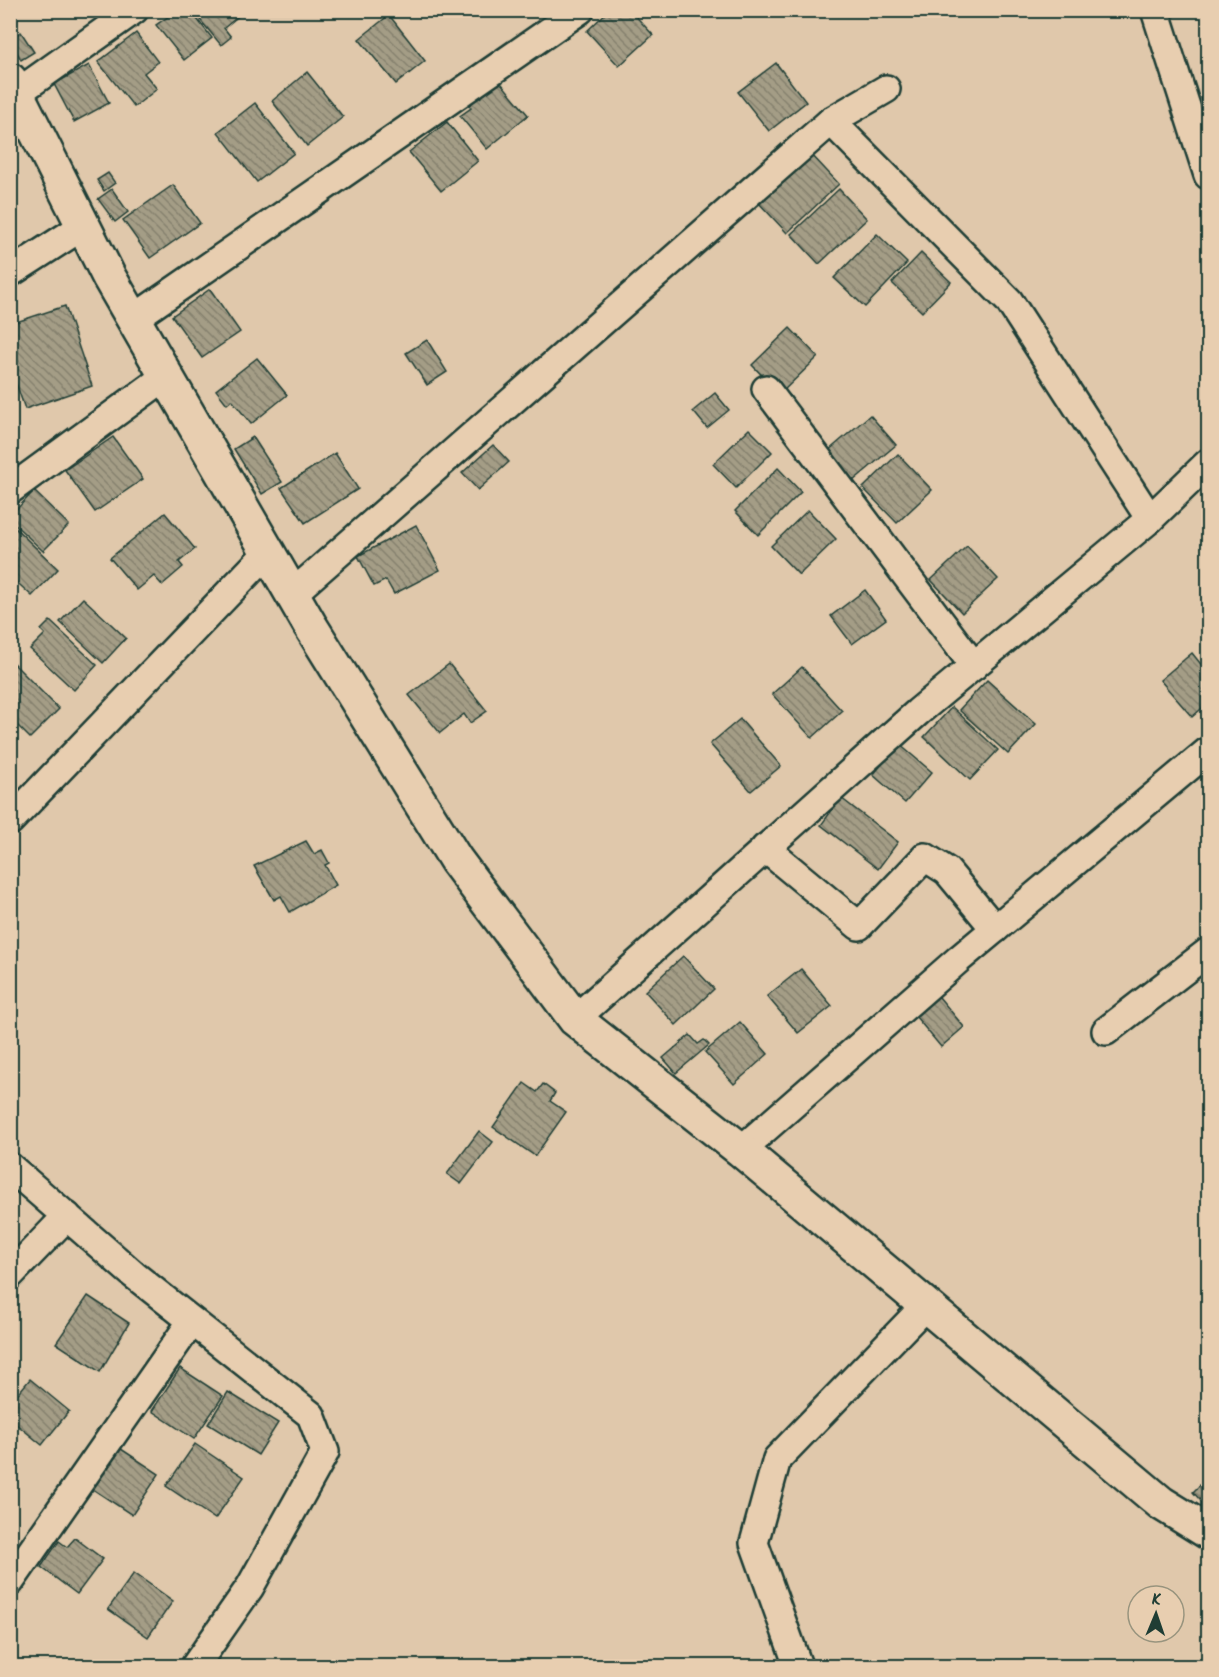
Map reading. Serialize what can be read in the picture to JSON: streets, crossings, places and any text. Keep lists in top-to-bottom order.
{
  "north": "top"
}
